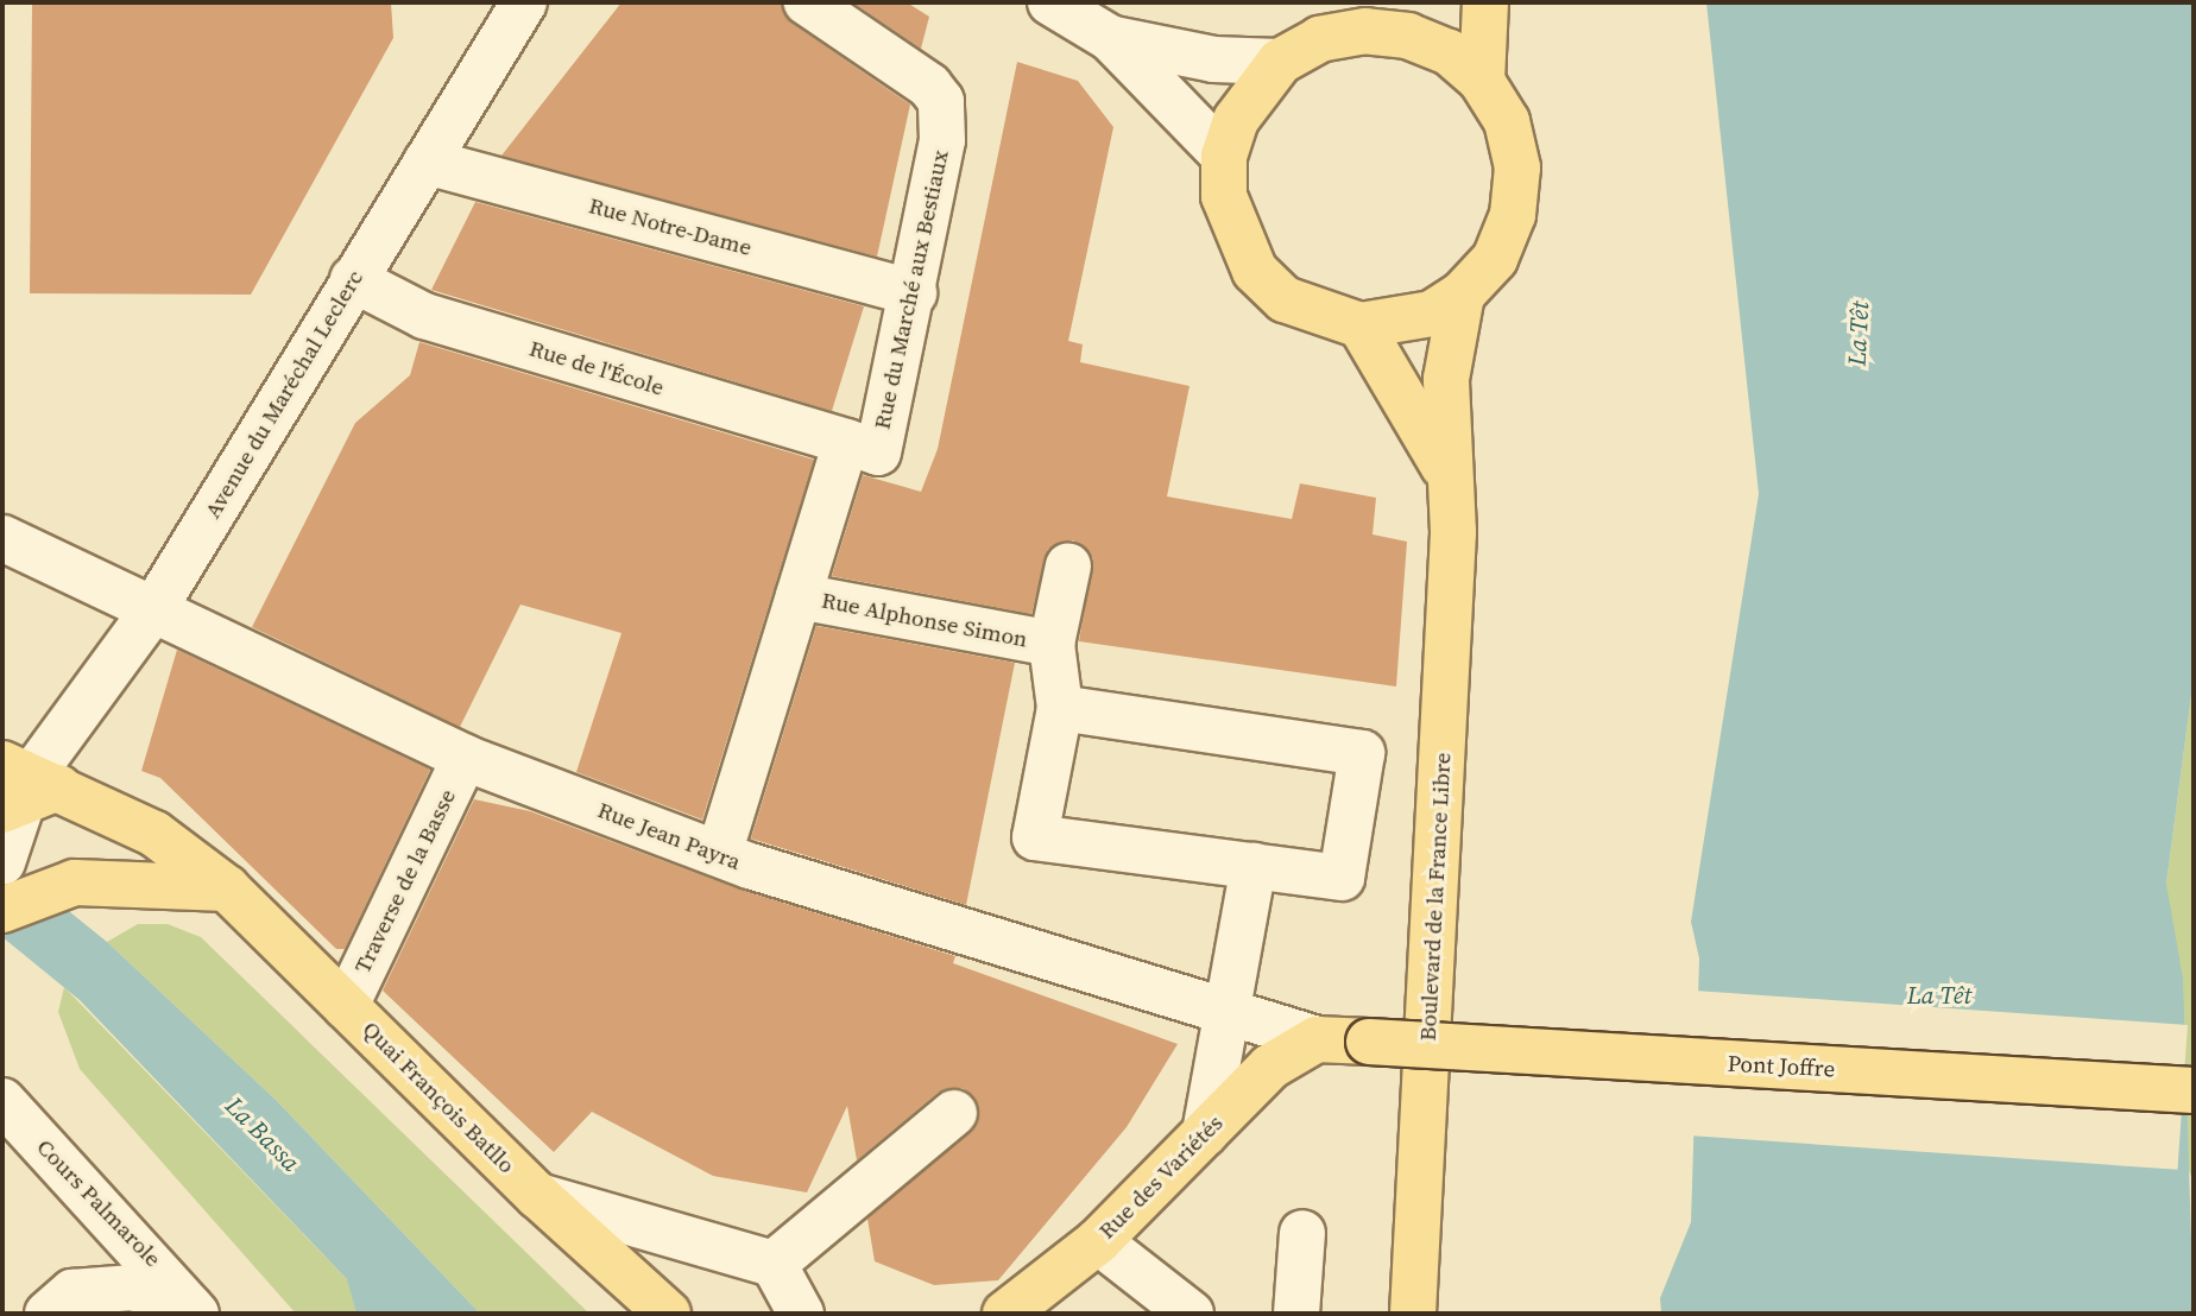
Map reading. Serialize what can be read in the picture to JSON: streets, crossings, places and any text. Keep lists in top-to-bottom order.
{
  "streets": {
    "main road": [
      "Rue Jean Payra",
      "Boulevard de la France Libre",
      "Pont Joffre",
      "Quai François Batllo",
      "Rue des Variétés"
    ],
    "street": [
      "Rue Notre-Dame",
      "Rue du Marché aux Bestiaux",
      "Rue de l'École",
      "Avenue du Maréchal Leclerc",
      "Rue Alphonse Simon",
      "Traverse de la Basse",
      "Cours Palmarole"
    ]
  },
  "crossings": [
    ["Rue Notre-Dame", "Rue du Marché aux Bestiaux"],
    ["Rue Notre-Dame", "Avenue du Maréchal Leclerc"],
    ["Rue du Marché aux Bestiaux", "Rue de l'École"],
    ["Rue du Marché aux Bestiaux", "Rue Alphonse Simon"],
    ["Rue de l'École", "Avenue du Maréchal Leclerc"],
    ["Avenue du Maréchal Leclerc", "Rue Jean Payra"],
    ["Avenue du Maréchal Leclerc", "Quai François Batllo"],
    ["Rue Jean Payra", "Traverse de la Basse"],
    ["Rue Jean Payra", "Pont Joffre"],
    ["Rue Jean Payra", "Rue des Variétés"],
    ["Traverse de la Basse", "Quai François Batllo"]
  ],
  "water": ["La Têt", "La Bassa"]
}
